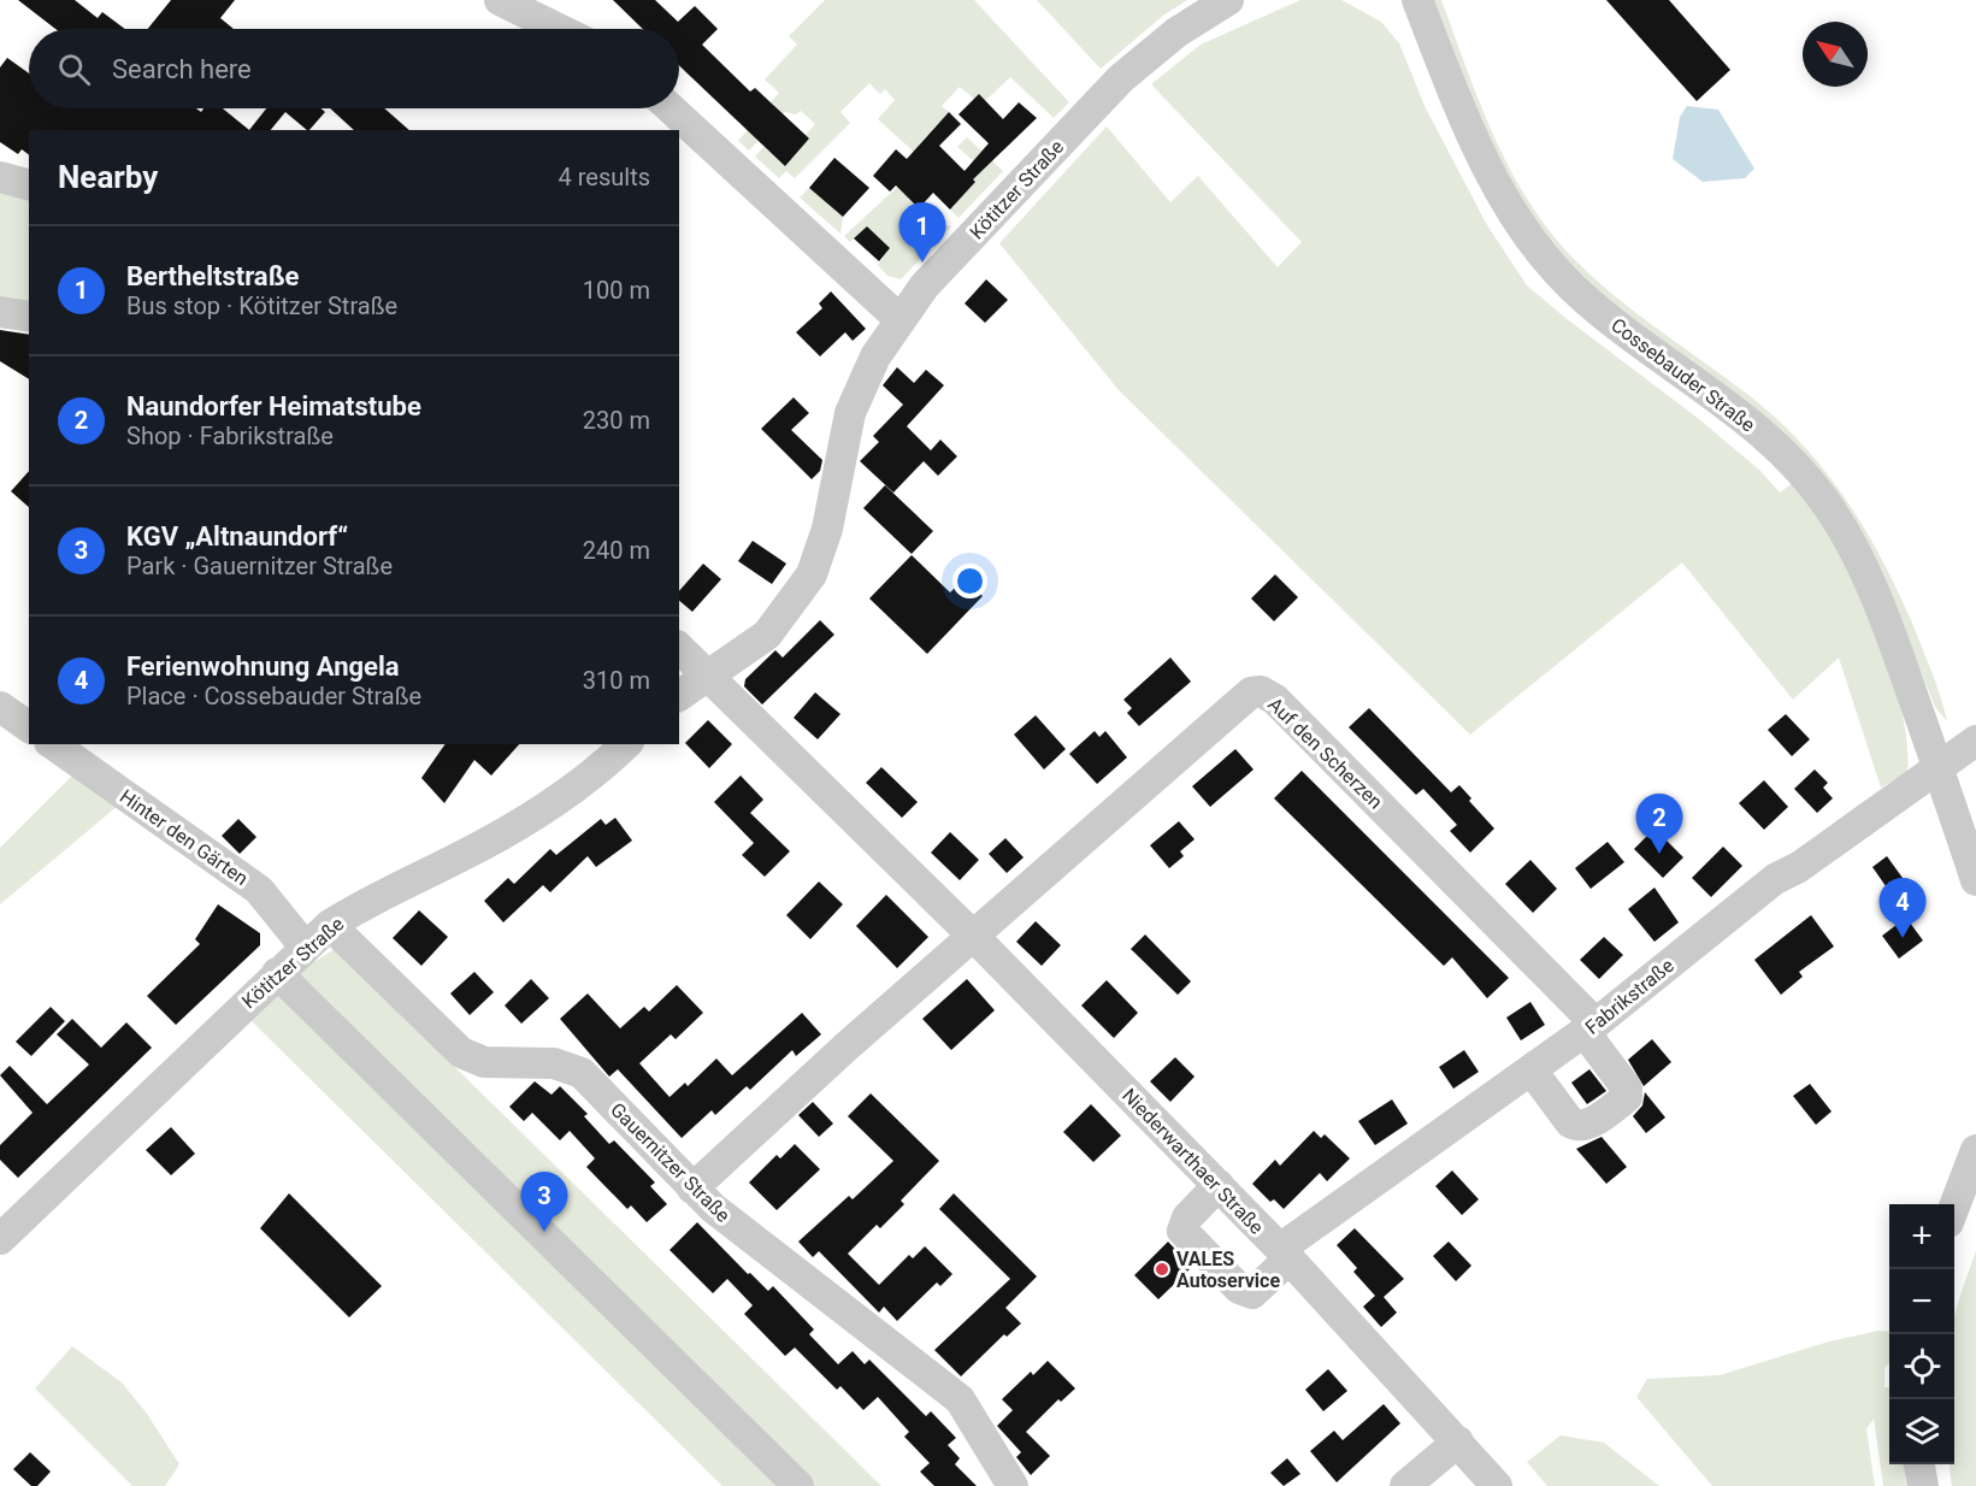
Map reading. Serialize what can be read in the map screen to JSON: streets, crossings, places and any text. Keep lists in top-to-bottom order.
{
  "streets": {
    "street": [
      "Kötitzer Straße",
      "Cossebauder Straße",
      "Auf den Scherzen",
      "Hinter den Gärten",
      "Fabrikstraße",
      "Niederwarthaer Straße",
      "Gauernitzer Straße"
    ]
  },
  "crossings": [
    ["Kötitzer Straße", "Hinter den Gärten"],
    ["Kötitzer Straße", "Niederwarthaer Straße"],
    ["Kötitzer Straße", "Gauernitzer Straße"],
    ["Cossebauder Straße", "Fabrikstraße"],
    ["Auf den Scherzen", "Fabrikstraße"],
    ["Auf den Scherzen", "Niederwarthaer Straße"],
    ["Fabrikstraße", "Niederwarthaer Straße"]
  ],
  "places": ["VALES Autoservice"],
  "north": "top left",
  "page": {
    "search": "Search here",
    "heading": ["Nearby", "4 results"],
    "pins": [
      "1",
      "2",
      "4",
      "3"
    ],
    "list": [
      {
        "mark": "1",
        "name": "Bertheltstraße",
        "note": "Bus stop · Kötitzer Straße",
        "value": "100 m"
      },
      {
        "mark": "2",
        "name": "Naundorfer Heimatstube",
        "note": "Shop · Fabrikstraße",
        "value": "230 m"
      },
      {
        "mark": "3",
        "name": "KGV „Altnaundorf“",
        "note": "Park · Gauernitzer Straße",
        "value": "240 m"
      },
      {
        "mark": "4",
        "name": "Ferienwohnung Angela",
        "note": "Place · Cossebauder Straße",
        "value": "310 m"
      }
    ],
    "map_buttons": ["+", "−"]
  }
}
